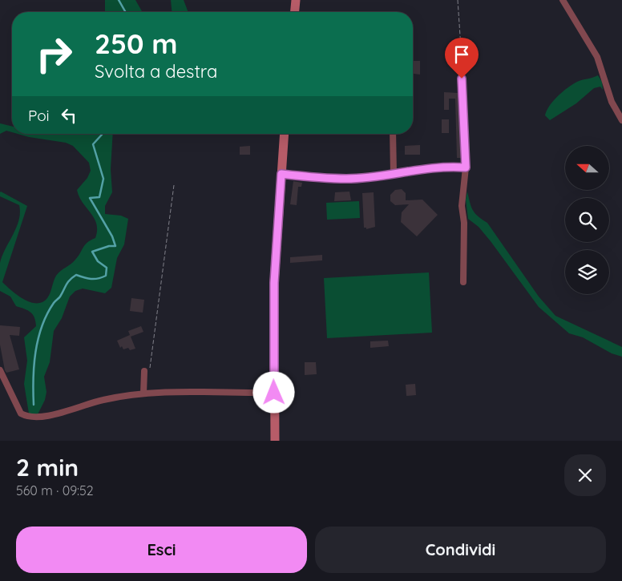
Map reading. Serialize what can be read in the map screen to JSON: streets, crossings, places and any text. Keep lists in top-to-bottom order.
{
  "north": "left",
  "page": {
    "turn": ["250 m", "Svolta a destra"],
    "then": "Poi",
    "heading": ["2 min", "560 m · 09:52"],
    "buttons": ["Esci", "Condividi"]
  }
}
